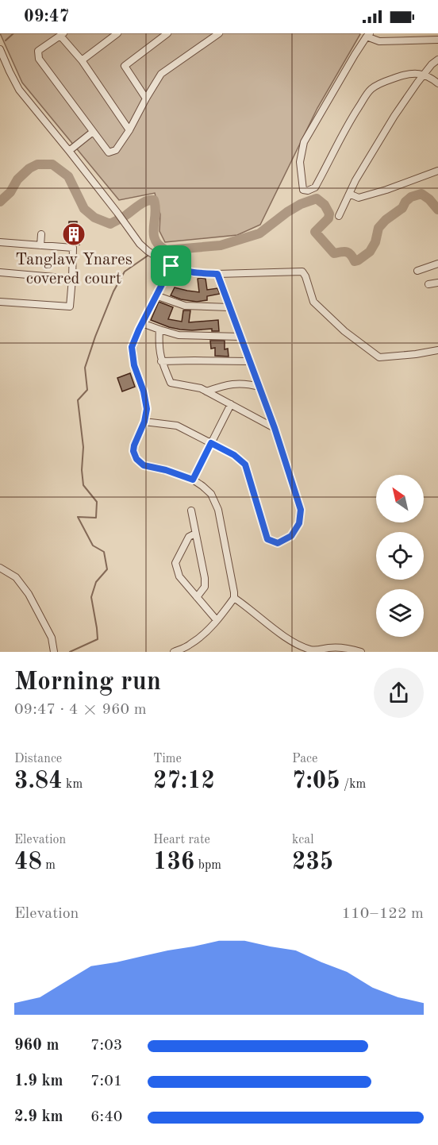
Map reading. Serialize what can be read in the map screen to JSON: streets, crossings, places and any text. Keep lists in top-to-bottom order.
{
  "places": {
    "building": ["Tanglaw Ynares covered court"]
  },
  "north": "top left",
  "page": {
    "status": "09:47",
    "heading": ["Morning run", "09:47 · 4 × 960 m"],
    "stats": [
      ["Distance", "3.84 km"],
      ["Time", "27:12"],
      ["Pace", "7:05 /km"],
      ["Elevation", "48 m"],
      ["Heart rate", "136 bpm"],
      ["kcal", "235"]
    ],
    "chart": ["Elevation", "110–122 m"],
    "list": [
      {
        "name": "960 m",
        "note": "7:03"
      },
      {
        "name": "1.9 km",
        "note": "7:01"
      },
      {
        "name": "2.9 km",
        "note": "6:40"
      }
    ]
  }
}
